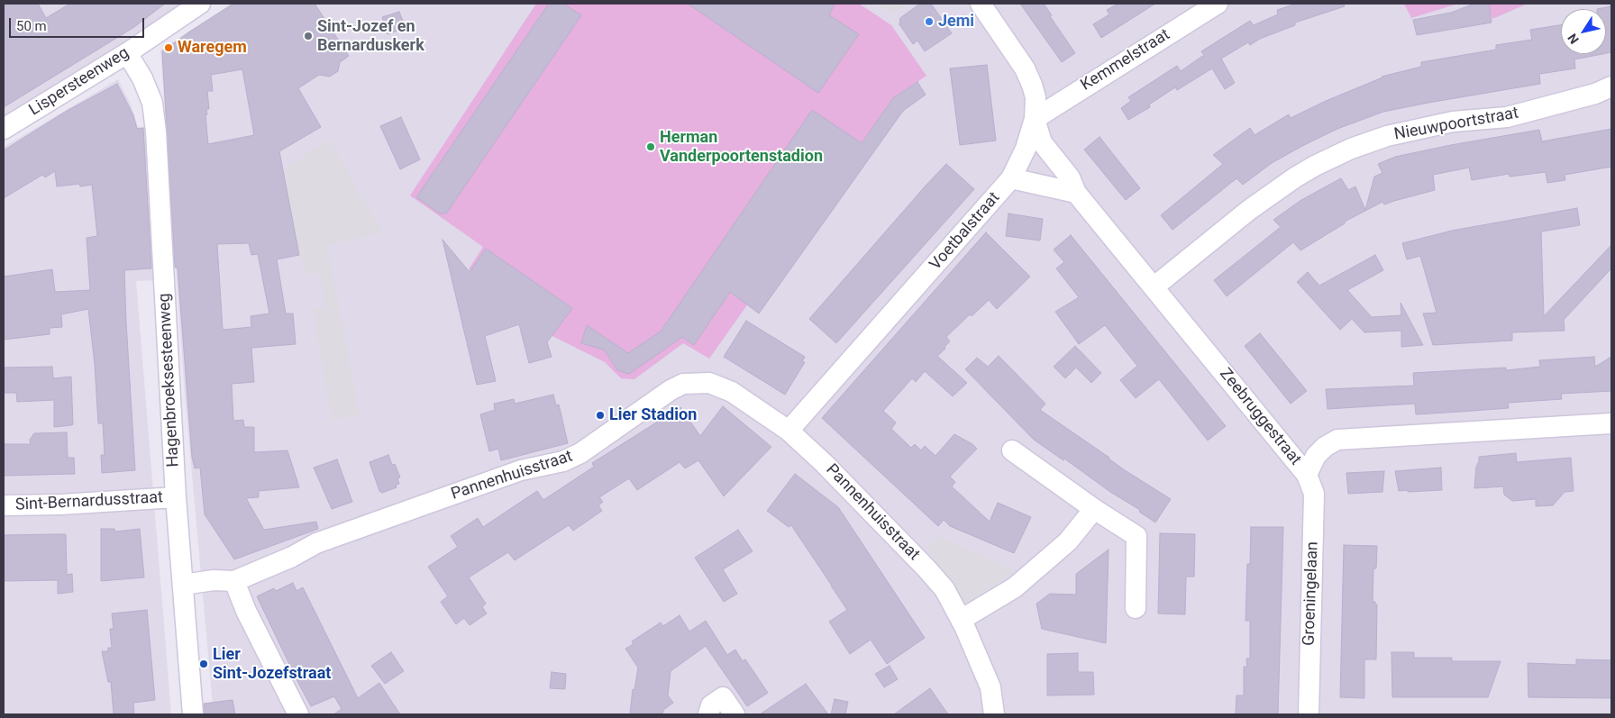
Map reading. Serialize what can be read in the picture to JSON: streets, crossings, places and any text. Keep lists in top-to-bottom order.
{
  "streets": {
    "street": [
      "Kemmelstraat",
      "Lispersteenweg",
      "Nieuwpoortstraat",
      "Voetbalstraat",
      "Hagenbroeksesteenweg",
      "Zeebruggestraat",
      "Pannenhuisstraat",
      "Sint-Bernardusstraat",
      "Groeningelaan"
    ]
  },
  "crossings": [
    ["Kemmelstraat", "Voetbalstraat"],
    ["Kemmelstraat", "Zeebruggestraat"],
    ["Lispersteenweg", "Hagenbroeksesteenweg"],
    ["Nieuwpoortstraat", "Zeebruggestraat"],
    ["Voetbalstraat", "Zeebruggestraat"],
    ["Voetbalstraat", "Pannenhuisstraat"],
    ["Hagenbroeksesteenweg", "Pannenhuisstraat"],
    ["Hagenbroeksesteenweg", "Sint-Bernardusstraat"],
    ["Zeebruggestraat", "Groeningelaan"]
  ],
  "places": [
    "Jemi",
    "Sint-Jozef en Bernarduskerk",
    "Waregem",
    "Herman Vanderpoortenstadion",
    "Lier Stadion",
    "Lier Sint-Jozefstraat"
  ],
  "scale_bar": "50 m",
  "north": "bottom left"
}
